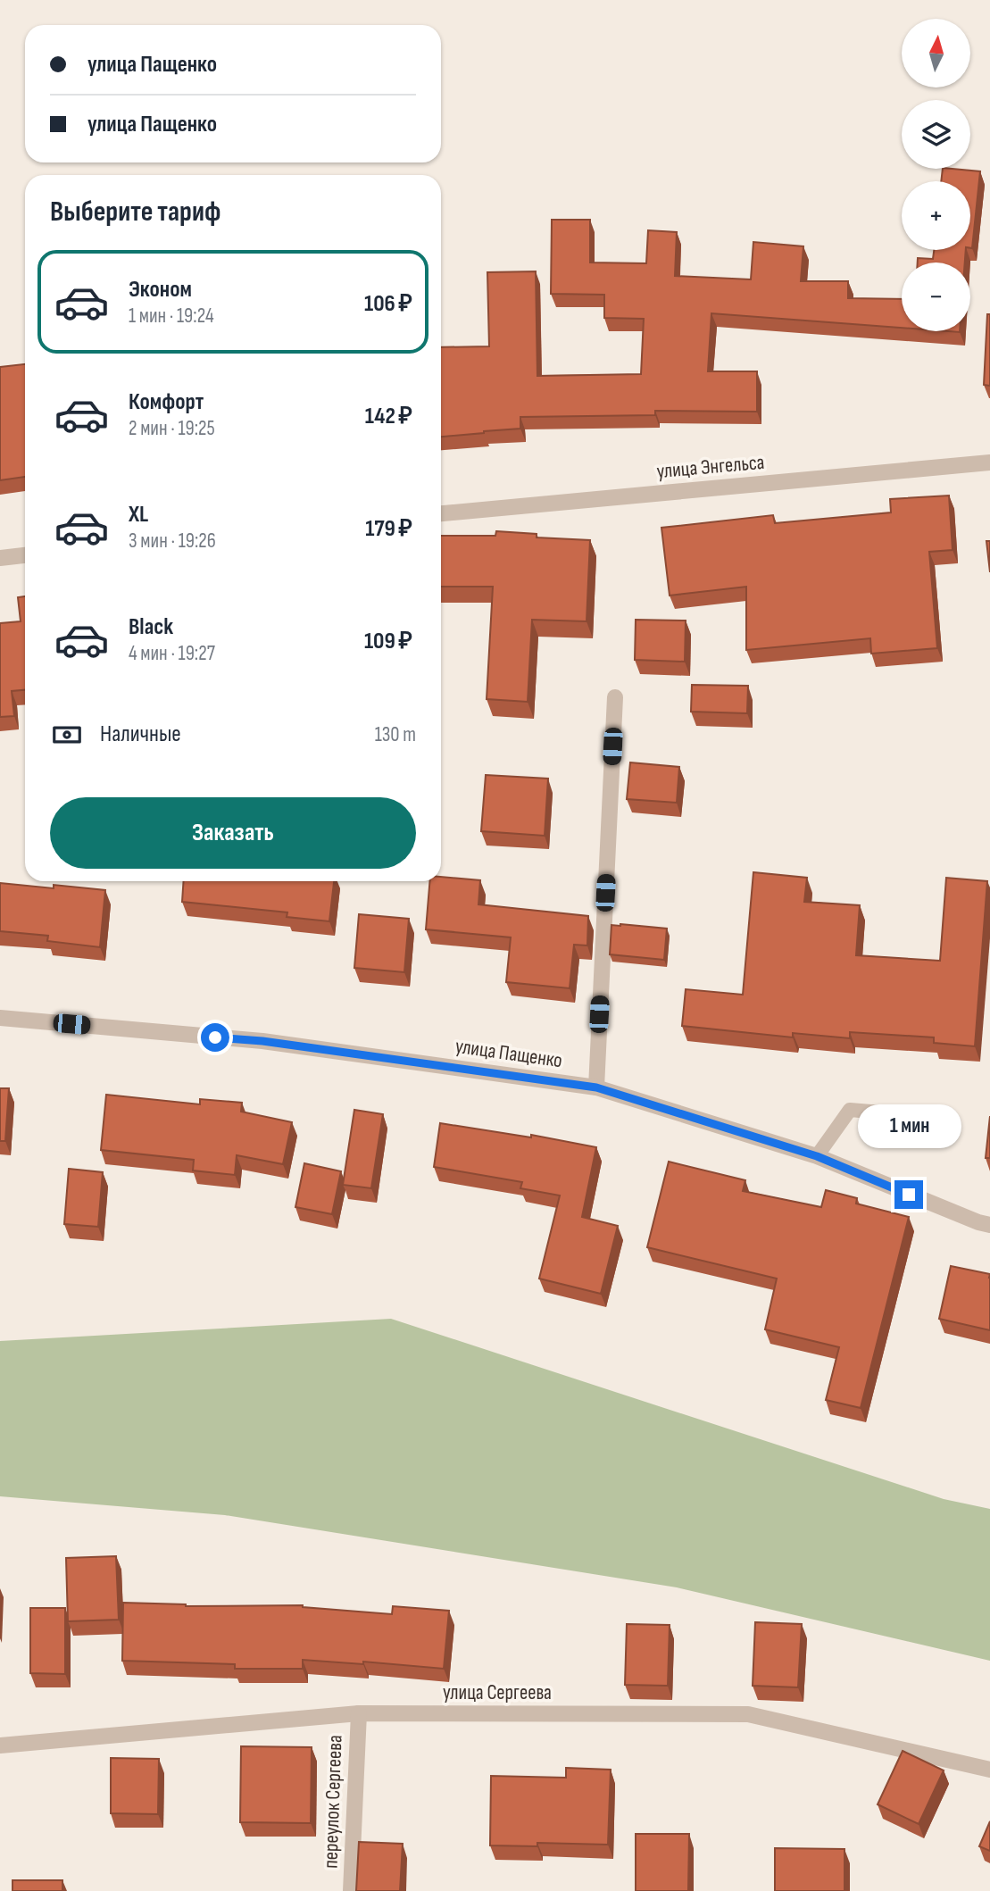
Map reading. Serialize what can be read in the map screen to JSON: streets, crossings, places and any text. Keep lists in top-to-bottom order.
{
  "streets": {
    "street": [
      "улица Энгельса",
      "улица Пащенко",
      "улица Сергеева",
      "переулок Сергеева"
    ]
  },
  "crossings": [
    ["улица Сергеева", "переулок Сергеева"]
  ],
  "north": "top",
  "page": {
    "map_buttons": ["+", "−"],
    "banner": ["улица Пащенко", "улица Пащенко"],
    "heading": "Выберите тариф",
    "list": [
      {
        "name": "Эконом",
        "note": "1 мин · 19:24",
        "value": "106 ₽"
      },
      {
        "name": "Комфорт",
        "note": "2 мин · 19:25",
        "value": "142 ₽"
      },
      {
        "name": "XL",
        "note": "3 мин · 19:26",
        "value": "179 ₽"
      },
      {
        "name": "Black",
        "note": "4 мин · 19:27",
        "value": "109 ₽"
      }
    ],
    "pay": ["Наличные", "130 m"],
    "buttons": "Заказать",
    "bubble": "1 мин"
  }
}
